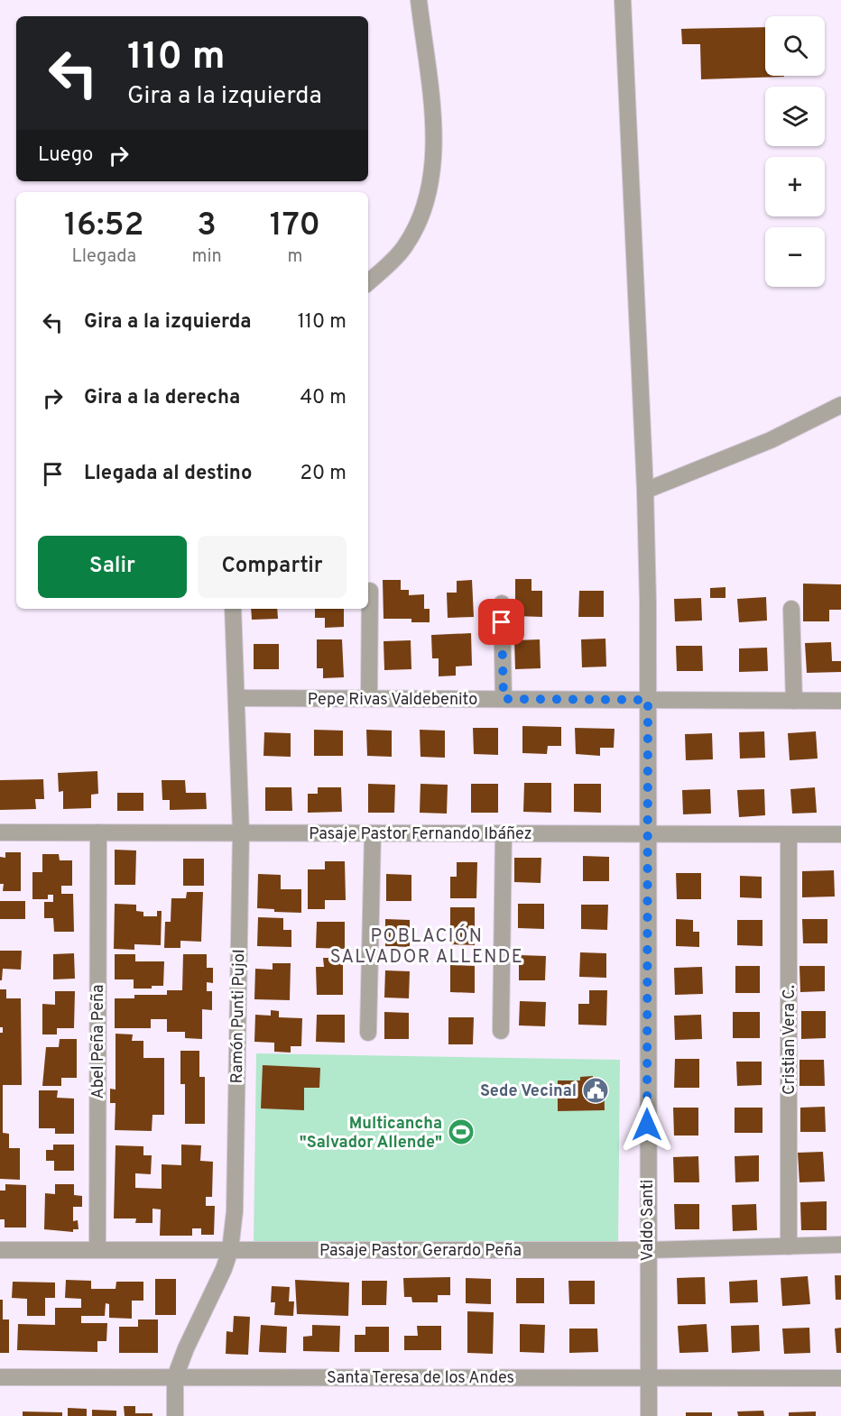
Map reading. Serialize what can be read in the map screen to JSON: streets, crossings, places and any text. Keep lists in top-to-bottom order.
{
  "streets": {
    "street": [
      "Pepe Rivas Valdebenito",
      "Pasaje Pastor Fernando Ibáñez",
      "Ramón Punti Pujol",
      "Cristian Vera C.",
      "Abel Peña Peña",
      "Valdo Santi",
      "Pasaje Pastor Gerardo Peña",
      "Santa Teresa de los Andes"
    ]
  },
  "crossings": [
    ["Pepe Rivas Valdebenito", "Ramón Punti Pujol"],
    ["Pepe Rivas Valdebenito", "Valdo Santi"],
    ["Pasaje Pastor Fernando Ibáñez", "Ramón Punti Pujol"],
    ["Pasaje Pastor Fernando Ibáñez", "Cristian Vera C."],
    ["Pasaje Pastor Fernando Ibáñez", "Abel Peña Peña"],
    ["Pasaje Pastor Fernando Ibáñez", "Valdo Santi"],
    ["Ramón Punti Pujol", "Pasaje Pastor Gerardo Peña"],
    ["Ramón Punti Pujol", "Santa Teresa de los Andes"],
    ["Cristian Vera C.", "Pasaje Pastor Gerardo Peña"],
    ["Abel Peña Peña", "Pasaje Pastor Gerardo Peña"],
    ["Valdo Santi", "Pasaje Pastor Gerardo Peña"],
    ["Valdo Santi", "Santa Teresa de los Andes"]
  ],
  "districts": ["POBLACIÓN SALVADOR ALLENDE"],
  "places": {
    "public building": ["Sede Vecinal"],
    "sports": ["Multicancha \"Salvador Allende\""]
  },
  "page": {
    "map_buttons": ["+", "−"],
    "turn": ["110 m", "Gira a la izquierda"],
    "then": "Luego",
    "eta": [
      "16:52",
      "Llegada",
      "3",
      "min",
      "170",
      "m"
    ],
    "list": [
      {
        "name": "Gira a la izquierda",
        "value": "110 m"
      },
      {
        "name": "Gira a la derecha",
        "value": "40 m"
      },
      {
        "name": "Llegada al destino",
        "value": "20 m"
      }
    ],
    "buttons": ["Salir", "Compartir"]
  }
}
